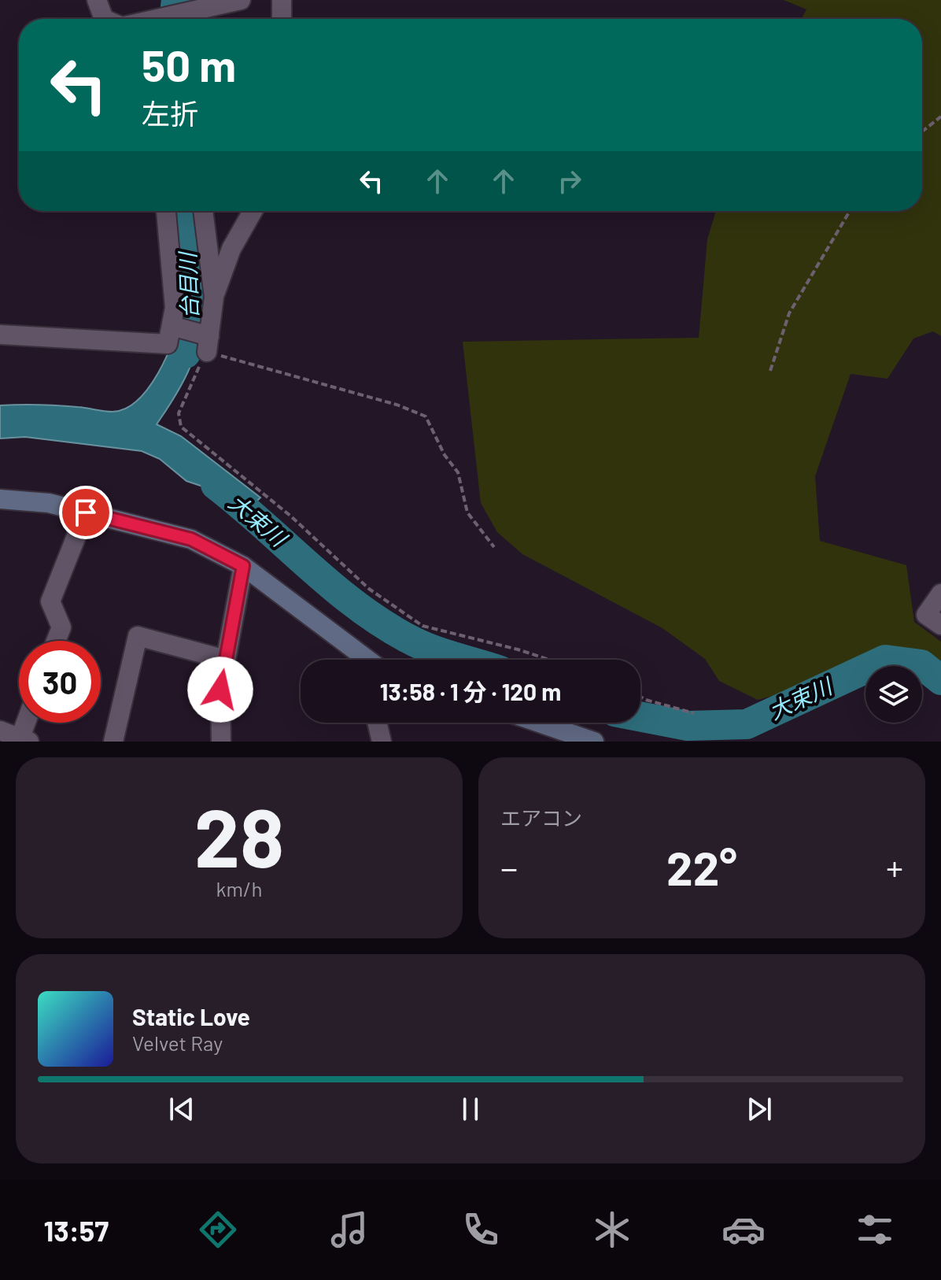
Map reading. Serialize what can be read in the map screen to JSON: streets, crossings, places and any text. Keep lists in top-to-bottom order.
{
  "water": ["台目川", "大束川"],
  "page": {
    "turn": ["50 m", "左折"],
    "limit": "30",
    "trip": "13:58 · 1 分 · 120 m",
    "tile": [
      ["28", "km/h"],
      "エアコン"
    ],
    "heat": ["−", "22°", "+"],
    "song": ["Static Love", "Velvet Ray"],
    "tabs": "13:57"
  }
}
